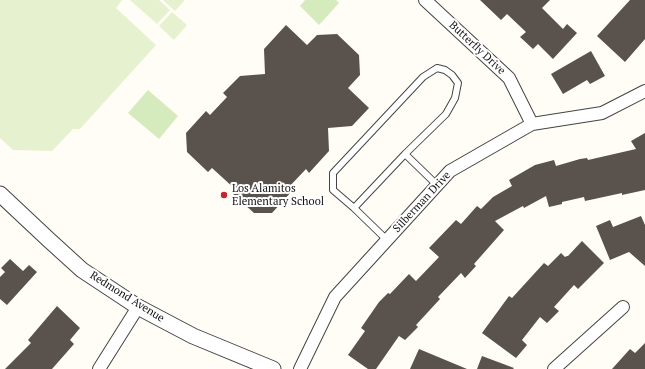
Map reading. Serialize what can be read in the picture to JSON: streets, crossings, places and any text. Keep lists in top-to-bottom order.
{
  "streets": {
    "street": ["Butterfly Drive", "Silberman Drive", "Redmond Avenue"]
  },
  "crossings": [
    ["Butterfly Drive", "Silberman Drive"]
  ],
  "places": ["Los Alamitos Elementary School"]
}
